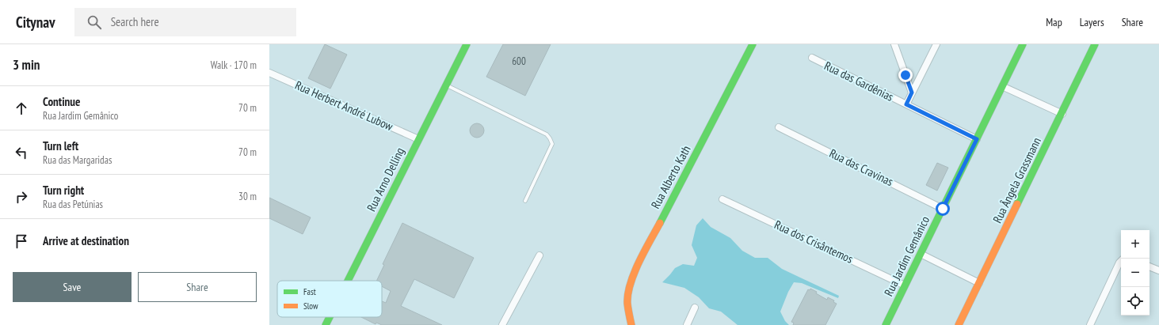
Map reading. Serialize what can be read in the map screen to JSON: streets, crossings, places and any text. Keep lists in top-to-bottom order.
{
  "streets": {
    "street": [
      "Rua das Gardênias",
      "Rua Herbert André Lubow",
      "Rua das Cravinas",
      "Rua Alberto Kath",
      "Rua Arno Delling",
      "Rua Ângela Grassmann",
      "Rua dos Crisântemos",
      "Rua Jardim Gemânico"
    ]
  },
  "crossings": [
    ["Rua das Gardênias", "Rua Jardim Gemânico"],
    ["Rua Herbert André Lubow", "Rua Arno Delling"],
    ["Rua das Cravinas", "Rua Jardim Gemânico"],
    ["Rua dos Crisântemos", "Rua Jardim Gemânico"]
  ],
  "house_numbers": ["600"],
  "legend": ["Fast", "Slow"],
  "page": {
    "header": "Citynav",
    "search": "Search here",
    "nav": ["Map", "Layers", "Share"],
    "heading": ["3 min", "Walk · 170 m"],
    "list": [
      ["Continue", "Rua Jardim Gemânico", "70 m"],
      ["Turn left", "Rua das Margaridas", "70 m"],
      ["Turn right", "Rua das Petúnias", "30 m"],
      "Arrive at destination"
    ],
    "map_buttons": ["+", "−"],
    "buttons": ["Save", "Share"]
  }
}
